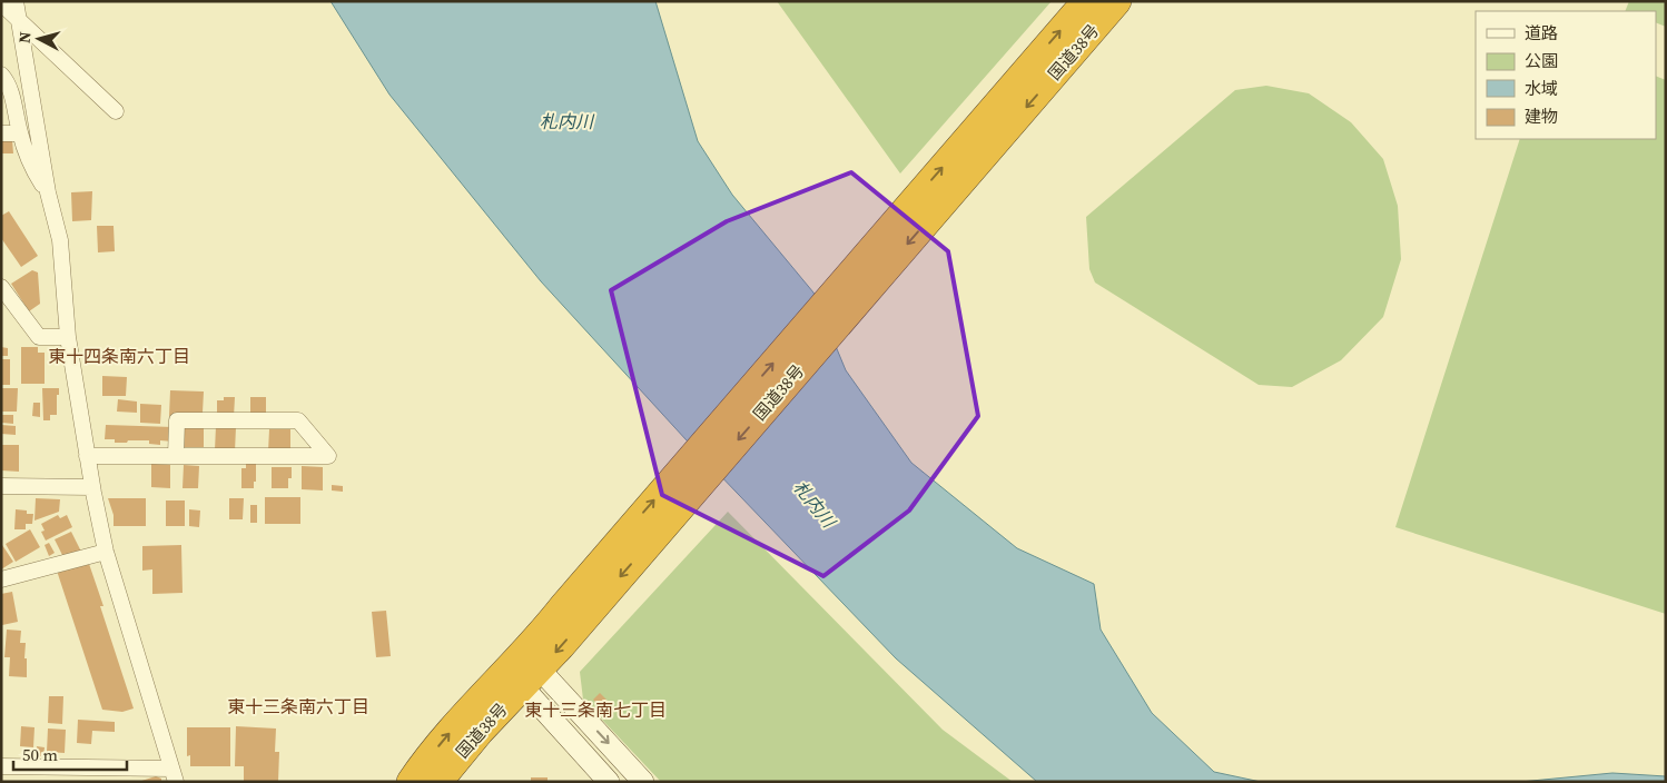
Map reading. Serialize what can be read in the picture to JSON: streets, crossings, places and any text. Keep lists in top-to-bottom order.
{
  "streets": {
    "highway": ["国道38号"]
  },
  "districts": ["東十四条南六丁目", "東十三条南六丁目", "東十三条南七丁目"],
  "water": ["札内川"],
  "legend": [
    "道路",
    "公園",
    "水域",
    "建物"
  ],
  "scale_bar": "50 m",
  "north": "left"
}
